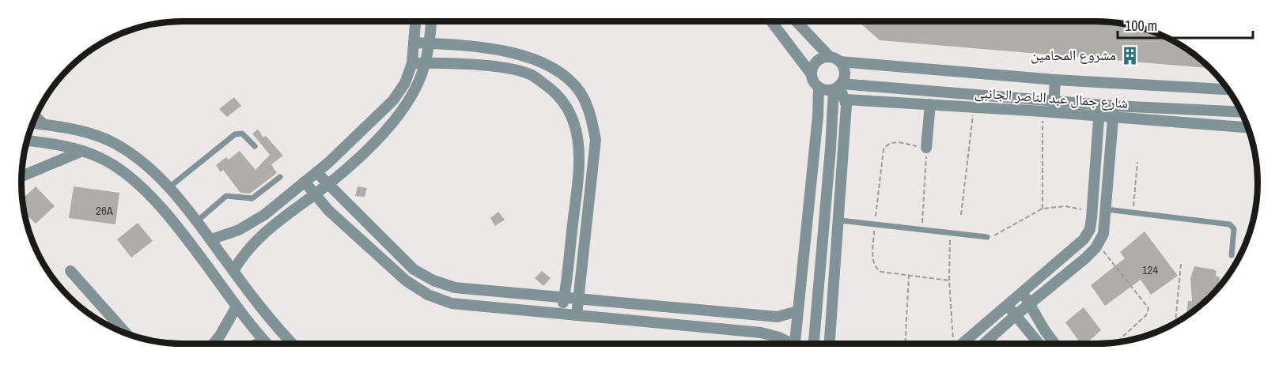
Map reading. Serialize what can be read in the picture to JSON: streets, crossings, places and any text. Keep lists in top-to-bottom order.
{
  "streets": {
    "street": ["شارع جمال عبد الناصر الجانبى"]
  },
  "places": {
    "building": ["مشروع المحامين"]
  },
  "house_numbers": ["26A", "124"],
  "scale_bar": "100 m"
}
